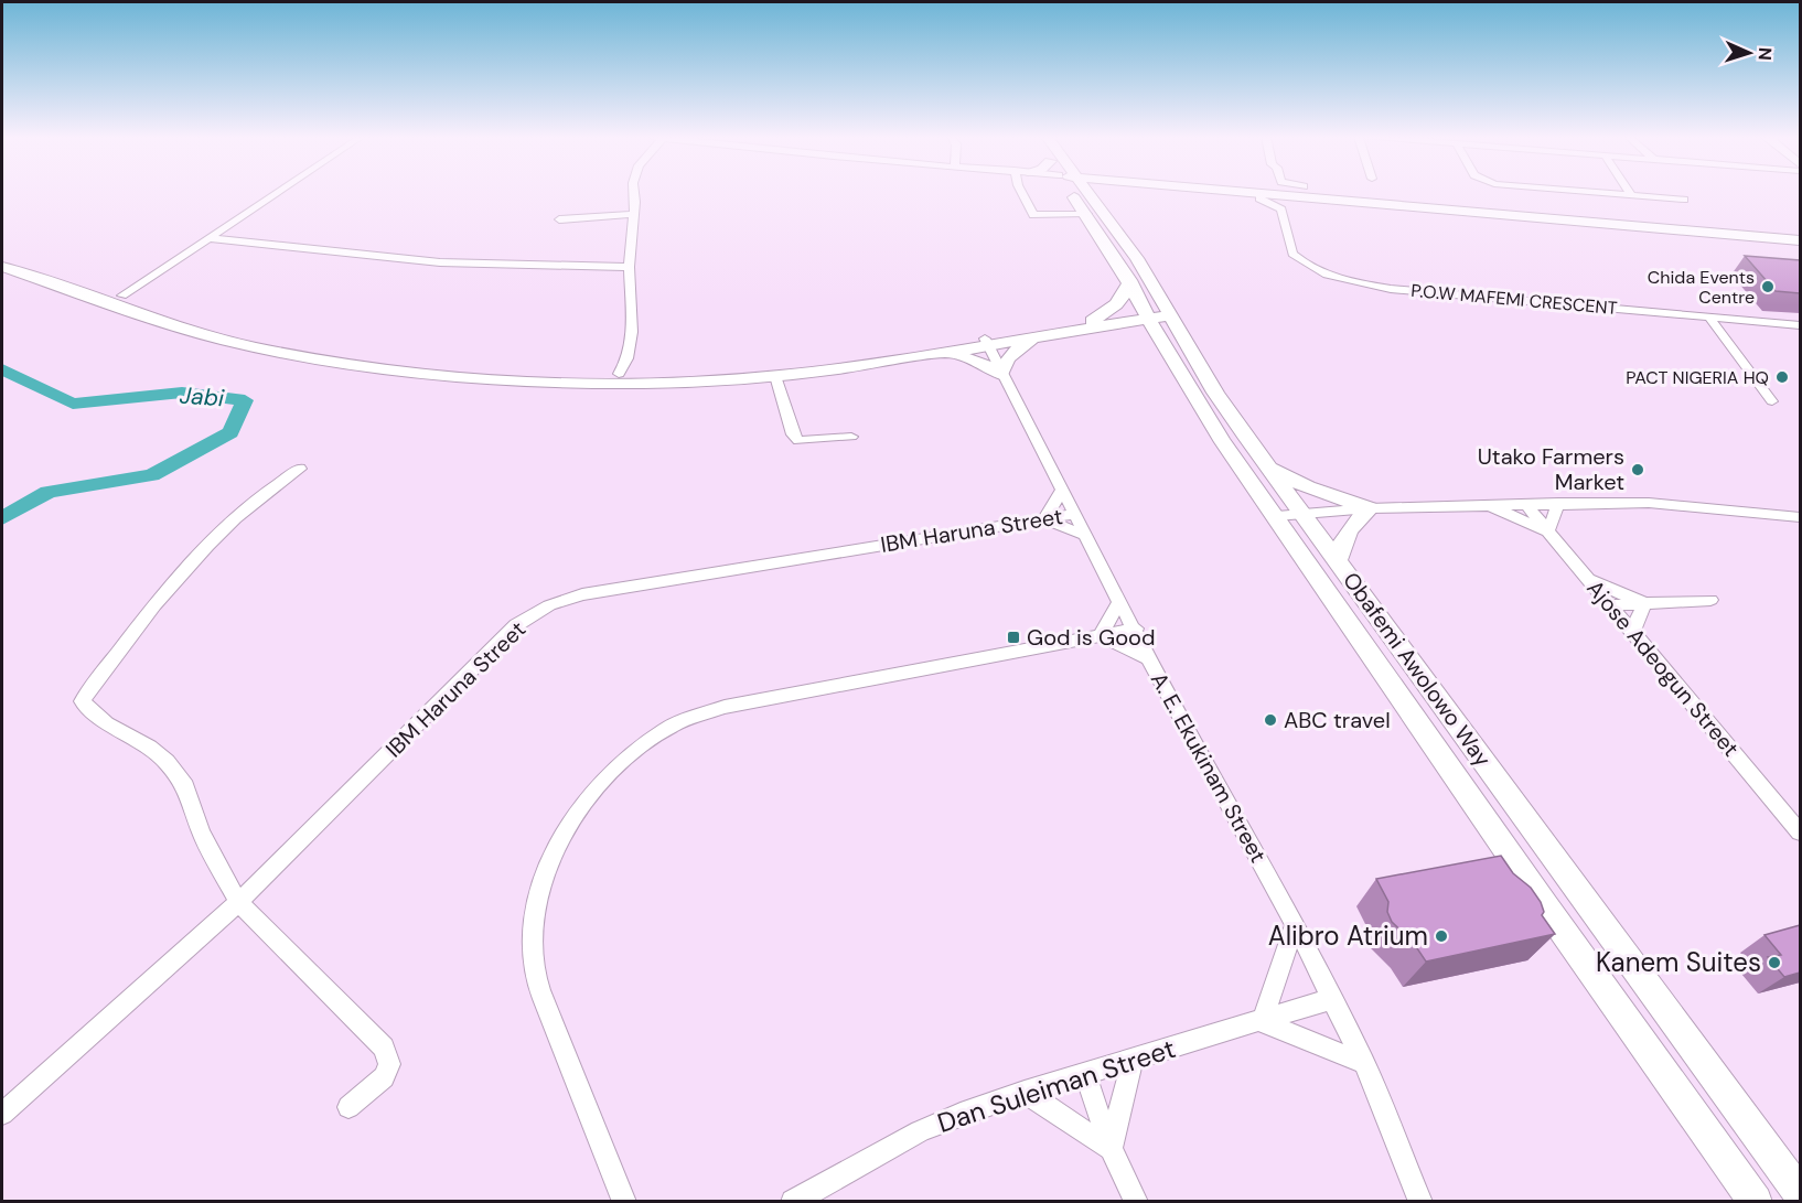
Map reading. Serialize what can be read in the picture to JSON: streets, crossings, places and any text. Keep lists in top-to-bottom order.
{
  "streets": {
    "main road": ["Obafemi Awolowo Way"],
    "street": [
      "P.O.W MAFEMI CRESCENT",
      "IBM Haruna Street",
      "Ajose Adeogun Street",
      "A. E. Ekukinam Street",
      "Dan Suleiman Street"
    ]
  },
  "crossings": [
    ["IBM Haruna Street", "A. E. Ekukinam Street"],
    ["A. E. Ekukinam Street", "Dan Suleiman Street"]
  ],
  "water": ["Jabi"],
  "places": {
    "other": [
      "Chida Events Centre",
      "PACT NIGERIA HQ",
      "Utako Farmers Market",
      "ABC travel",
      "Alibro Atrium",
      "Kanem Suites"
    ],
    "transit": ["God is Good"]
  },
  "north": "right"
}
